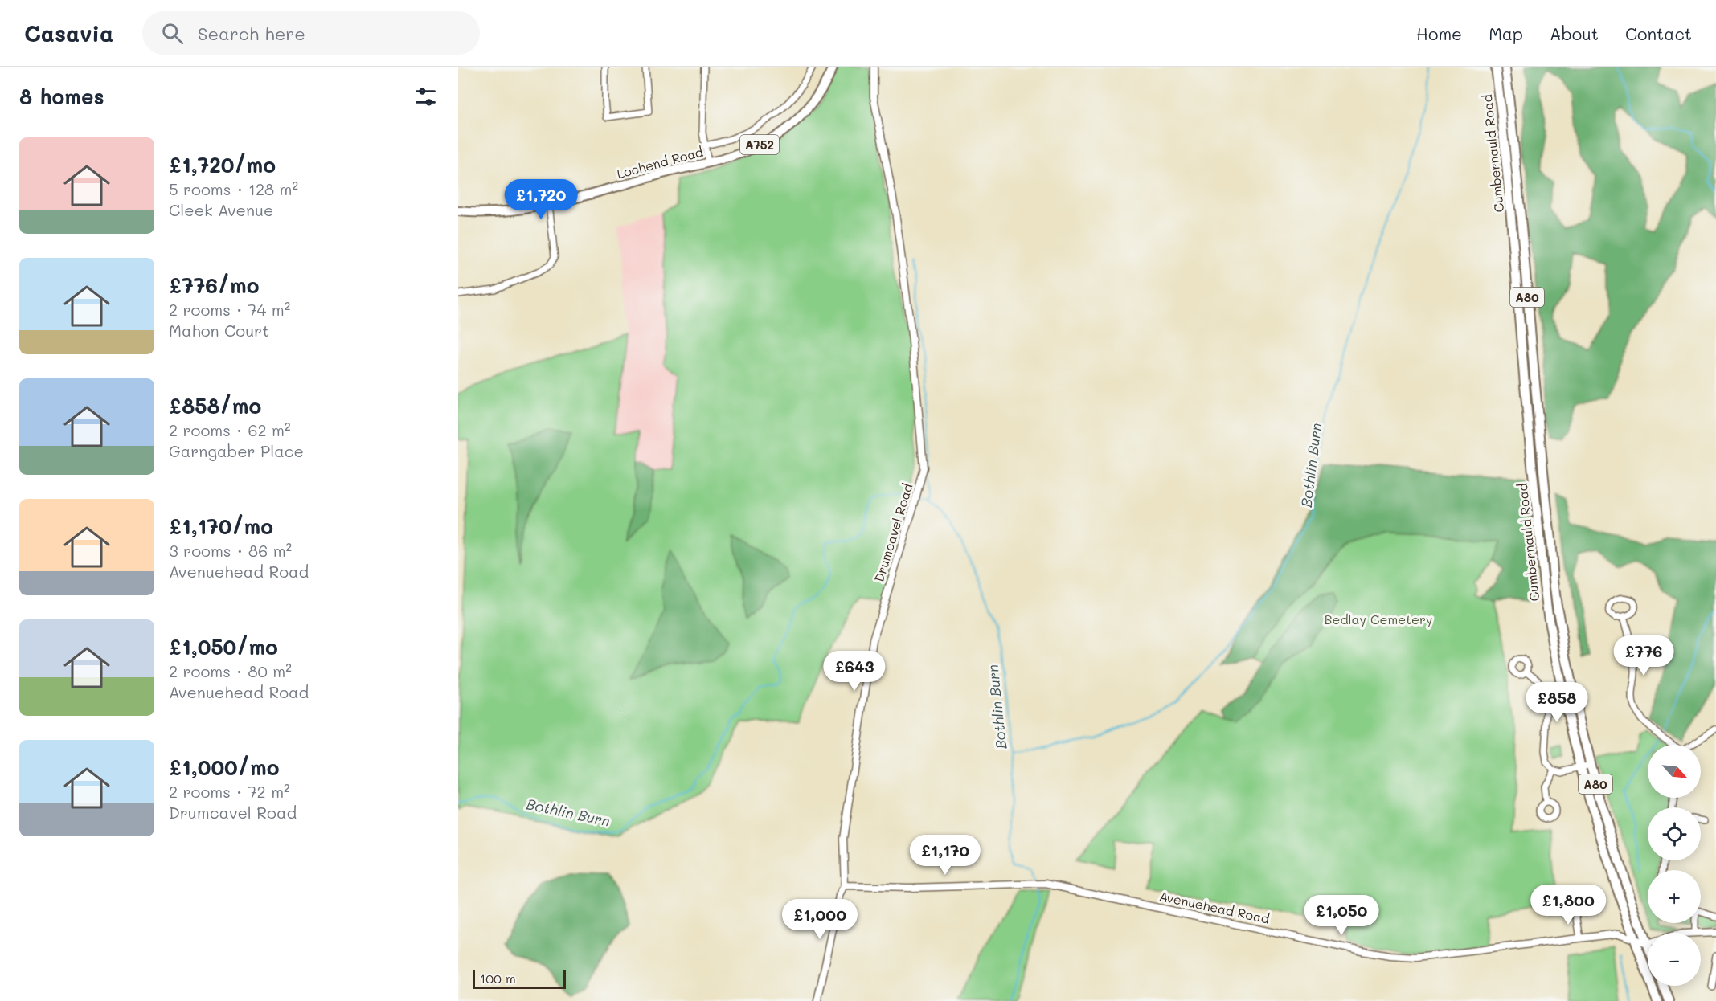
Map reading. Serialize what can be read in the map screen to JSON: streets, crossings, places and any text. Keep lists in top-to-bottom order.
{
  "streets": {
    "main road": [
      "A752",
      "Cumbernauld Road",
      "Lochend Road",
      "A80"
    ],
    "street": ["Drumcavel Road", "Avenuehead Road"]
  },
  "crossings": [
    ["Cumbernauld Road", "Avenuehead Road"],
    ["Drumcavel Road", "Avenuehead Road"]
  ],
  "water": ["Bothlin Burn"],
  "parks": ["Bedlay Cemetery"],
  "scale_bar": "100 m",
  "north": "bottom right",
  "page": {
    "header": "Casavia",
    "search": "Search here",
    "nav": [
      "Home",
      "Map",
      "About",
      "Contact"
    ],
    "heading": "8 homes",
    "list": [
      {
        "name": "£1,720/mo",
        "note": "5 rooms · 128 m² · Cleek Avenue"
      },
      {
        "name": "£776/mo",
        "note": "2 rooms · 74 m² · Mahon Court"
      },
      {
        "name": "£858/mo",
        "note": "2 rooms · 62 m² · Garngaber Place"
      },
      {
        "name": "£1,170/mo",
        "note": "3 rooms · 86 m² · Avenuehead Road"
      },
      {
        "name": "£1,050/mo",
        "note": "2 rooms · 80 m² · Avenuehead Road"
      },
      {
        "name": "£1,000/mo",
        "note": "2 rooms · 72 m² · Drumcavel Road"
      }
    ],
    "price": [
      "£1,720",
      "£776",
      "£643",
      "£858",
      "£1,170",
      "£1,800",
      "£1,050",
      "£1,000"
    ],
    "map_buttons": ["+", "−"],
    "scale": "100 m"
  }
}
